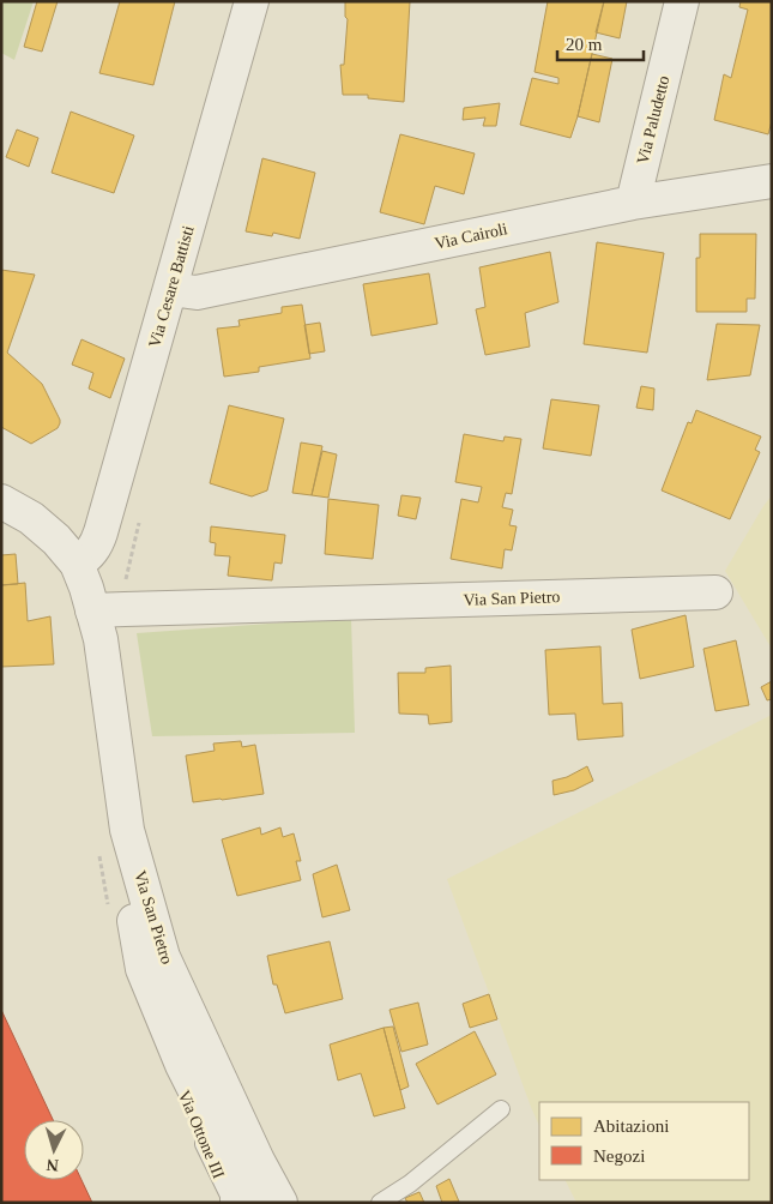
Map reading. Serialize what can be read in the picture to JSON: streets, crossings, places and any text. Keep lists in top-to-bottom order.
{
  "streets": {
    "street": [
      "Via Paludetto",
      "Via Cairoli",
      "Via Cesare Battisti",
      "Via San Pietro"
    ],
    "lane": ["Via Ottone III"]
  },
  "crossings": [
    ["Via Paludetto", "Via Cairoli"],
    ["Via Cairoli", "Via Cesare Battisti"],
    ["Via Cesare Battisti", "Via San Pietro"]
  ],
  "legend": ["Abitazioni", "Negozi"],
  "scale_bar": "20 m",
  "north": "bottom"
}
